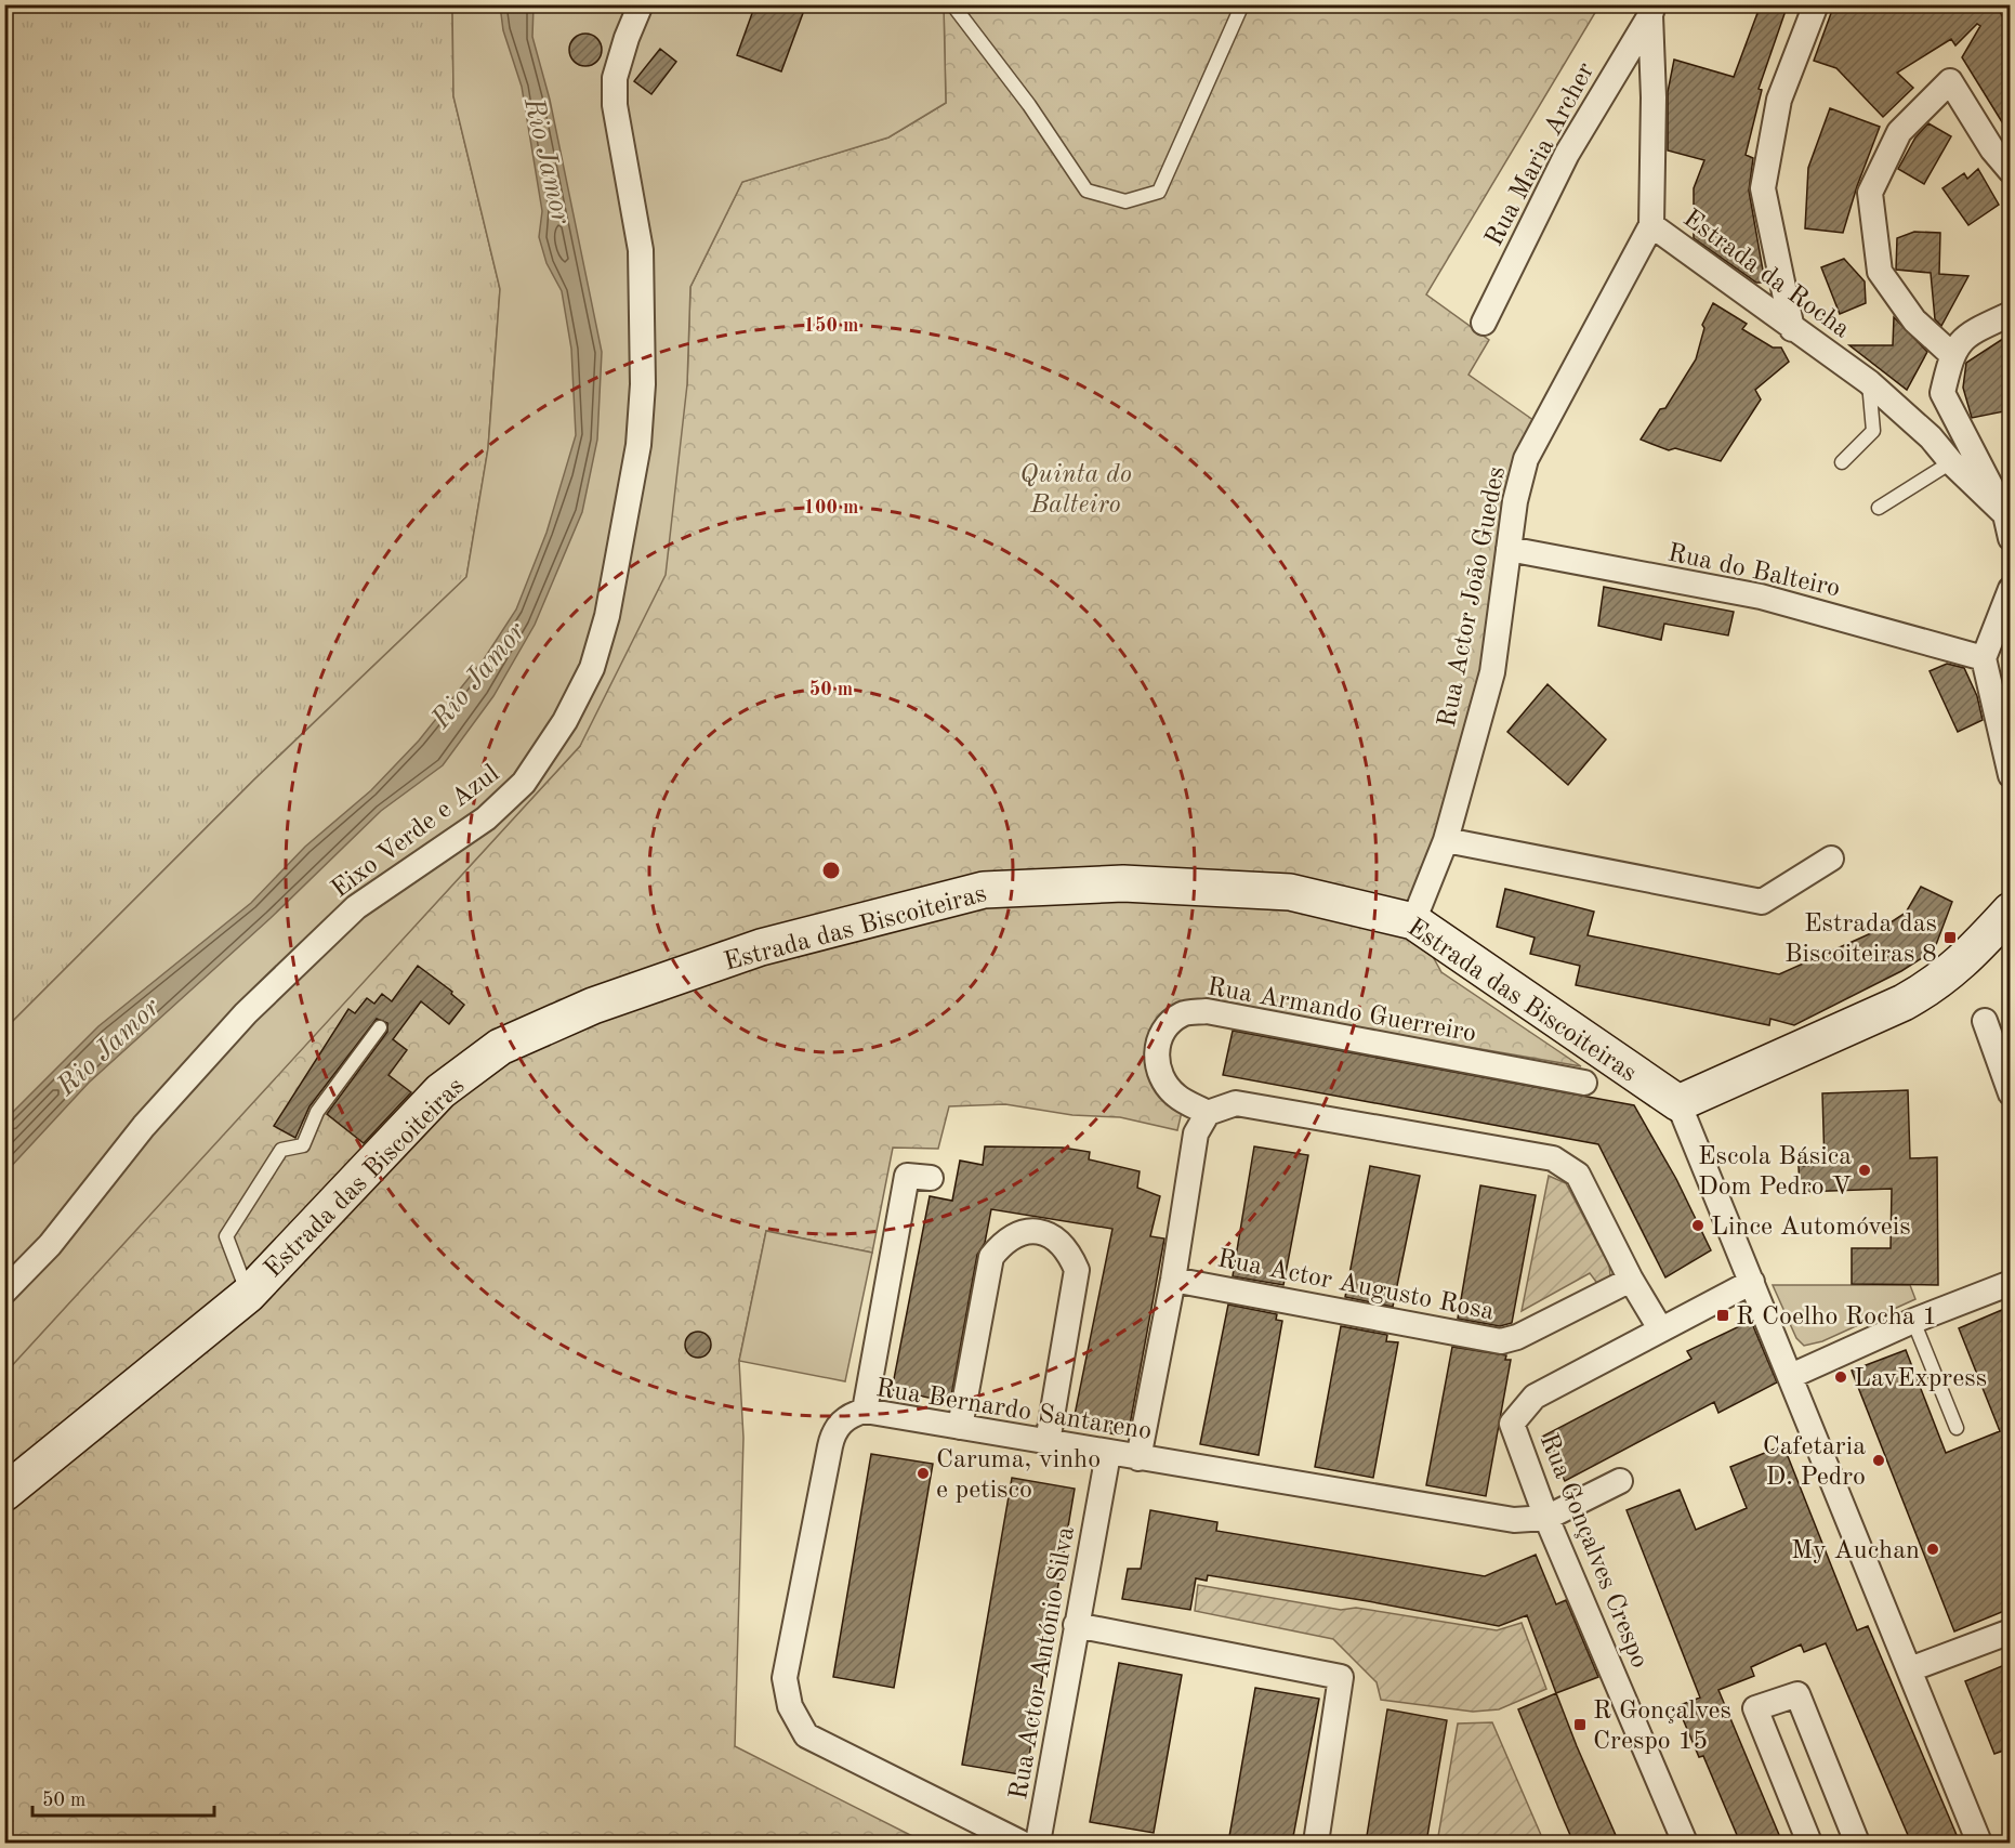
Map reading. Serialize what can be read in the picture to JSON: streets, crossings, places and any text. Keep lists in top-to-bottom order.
{
  "streets": {
    "street": [
      "Rua Maria Archer",
      "Estrada da Rocha",
      "Rua do Balteiro",
      "Rua Actor João Guedes",
      "Eixo Verde e Azul",
      "Estrada das Biscoiteiras",
      "Rua Armando Guerreiro",
      "Rua Actor Augusto Rosa",
      "Rua Bernardo Santareno",
      "Rua Gonçalves Crespo",
      "Rua Actor António Silva"
    ]
  },
  "crossings": [
    ["Rua Maria Archer", "Estrada da Rocha"],
    ["Estrada da Rocha", "Rua Actor João Guedes"],
    ["Rua do Balteiro", "Rua Actor João Guedes"],
    ["Rua Actor João Guedes", "Estrada das Biscoiteiras"],
    ["Rua Bernardo Santareno", "Rua Gonçalves Crespo"],
    ["Rua Bernardo Santareno", "Rua Actor António Silva"]
  ],
  "water": ["Rio Jamor"],
  "parks": ["Quinta do Balteiro"],
  "places": {
    "transit": ["Estrada das Biscoiteiras 8", "R Coelho Rocha 1", "R Gonçalves Crespo 15"],
    "other": [
      "Escola Básica Dom Pedro V",
      "Lince Automóveis",
      "LavExpress",
      "Cafetaria D. Pedro",
      "Caruma, vinho e petisco",
      "My Auchan"
    ]
  },
  "scale_bar": "50 m",
  "rings": ["150 m", "100 m", "50 m"]
}
